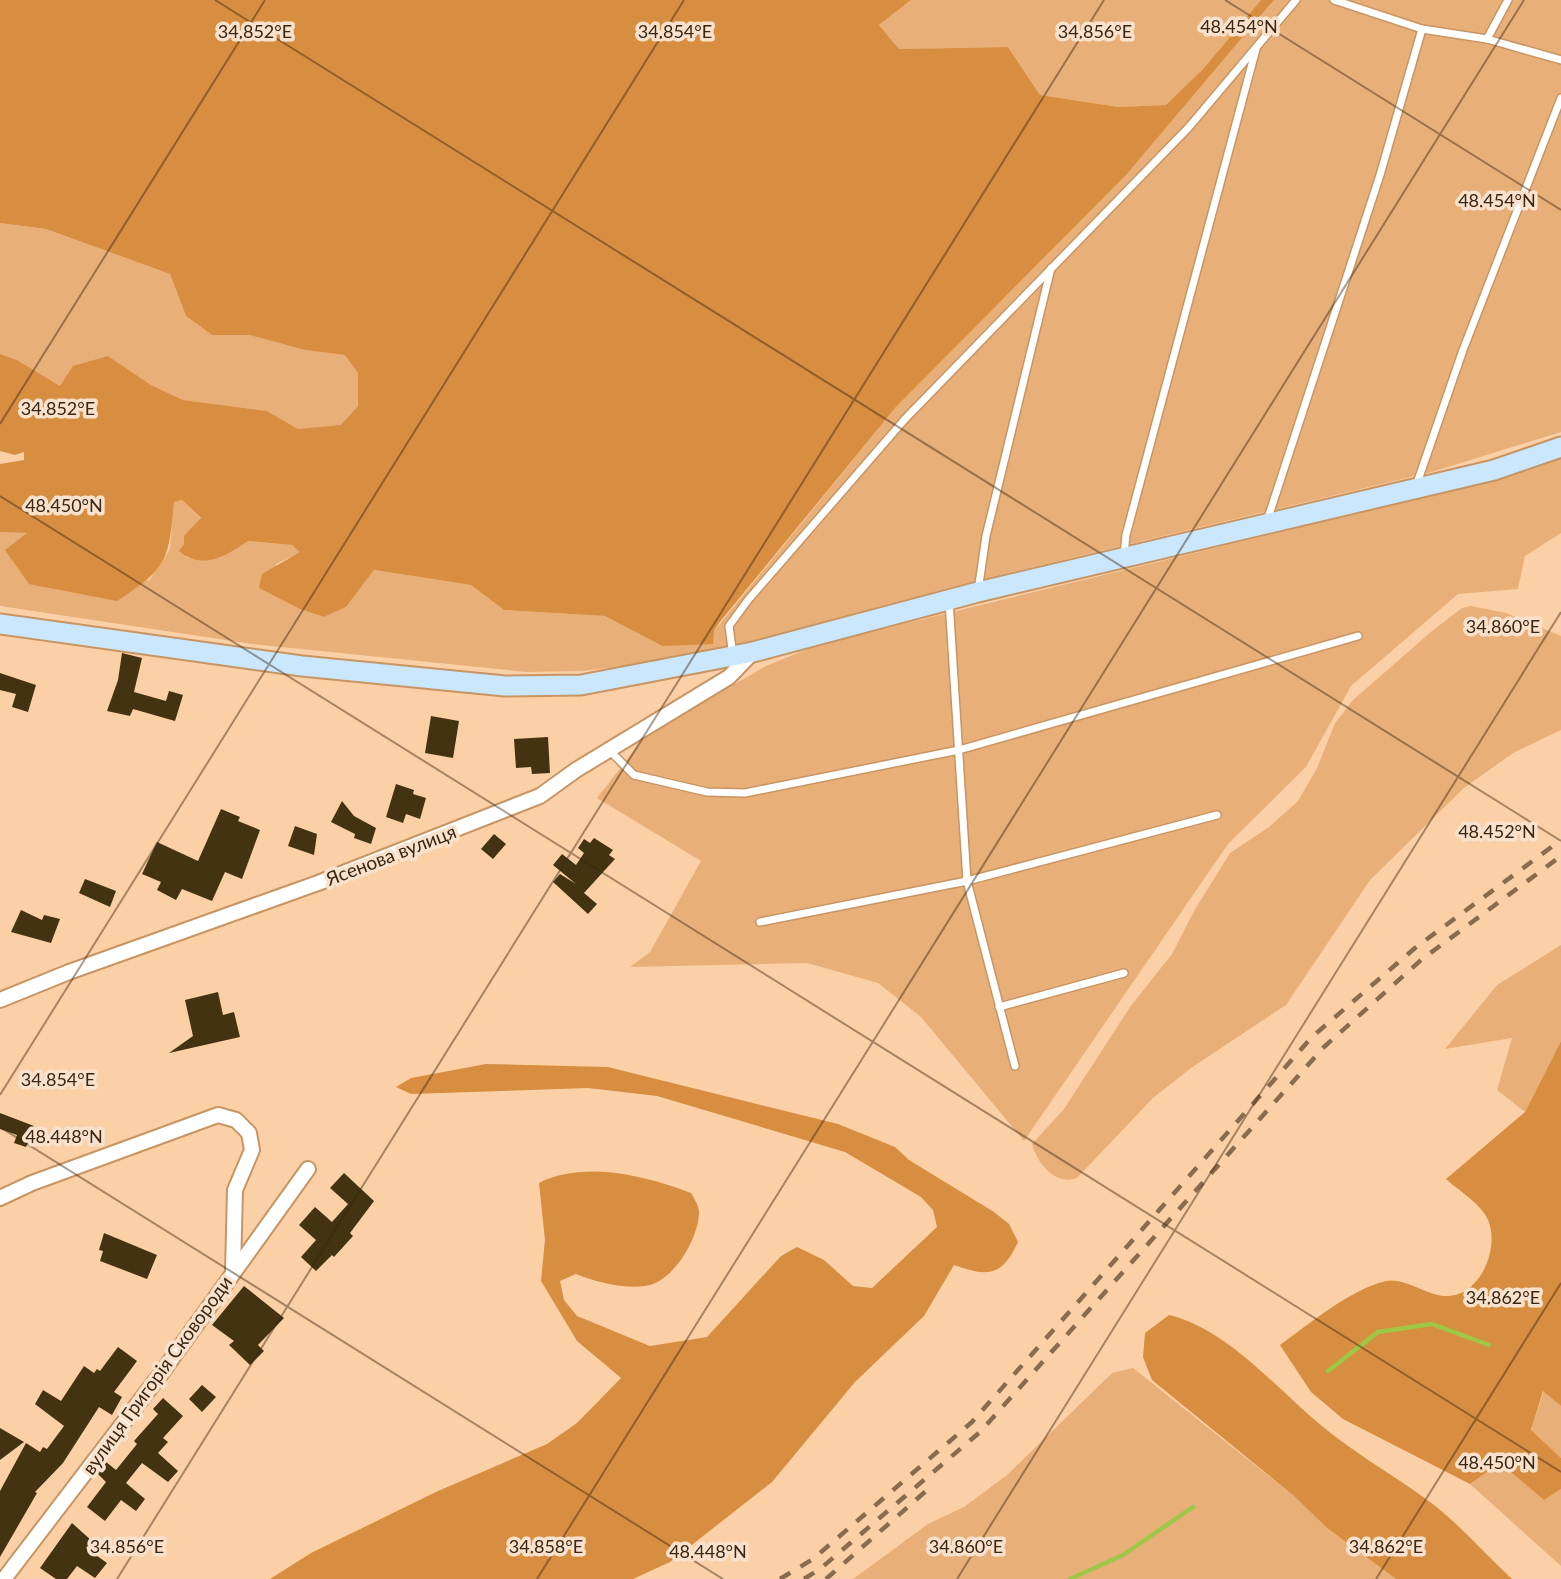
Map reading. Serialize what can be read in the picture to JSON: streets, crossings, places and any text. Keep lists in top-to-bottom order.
{
  "streets": {
    "street": ["Ясенова вулиця", "вулиця Григорія Сковороди"]
  },
  "coordinates": [
    "48.454°N",
    "34.852°E",
    "34.854°E",
    "34.856°E",
    "48.450°N",
    "34.860°E",
    "48.452°N",
    "48.448°N",
    "34.862°E",
    "34.858°E"
  ]
}
